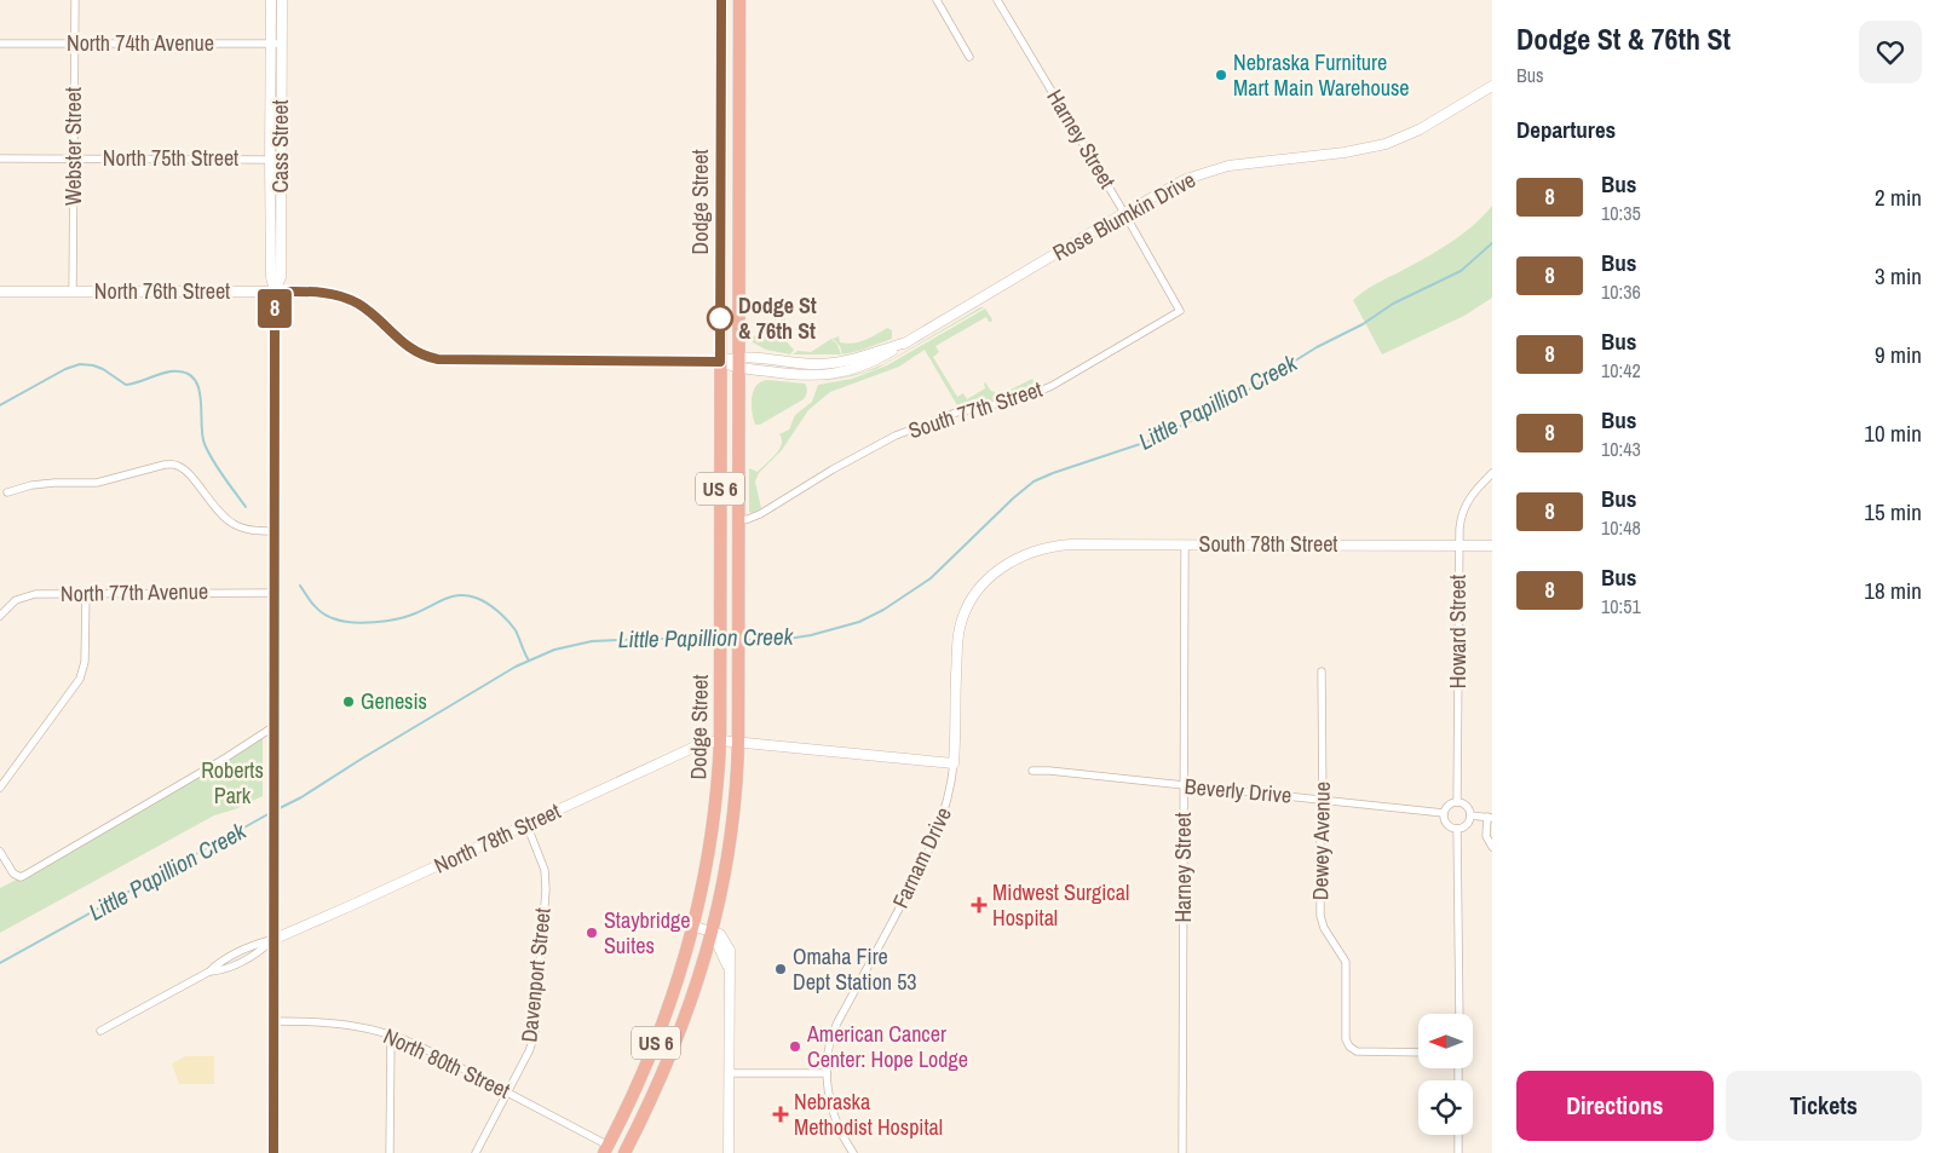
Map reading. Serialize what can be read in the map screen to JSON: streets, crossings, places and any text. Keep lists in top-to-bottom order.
{
  "streets": {
    "highway": ["Dodge Street", "US 6"],
    "main road": [
      "Cass Street",
      "Rose Blumkin Drive",
      "North 76th Street",
      "South 78th Street",
      "North 78th Street",
      "Farnam Drive"
    ],
    "street": [
      "North 74th Avenue",
      "Harney Street",
      "Webster Street",
      "North 75th Street",
      "South 77th Street",
      "North 77th Avenue",
      "Howard Street",
      "Beverly Drive",
      "Dewey Avenue",
      "Davenport Street",
      "North 80th Street"
    ]
  },
  "crossings": [
    ["North 74th Avenue", "Webster Street"],
    ["North 74th Avenue", "Cass Street"],
    ["Harney Street", "Rose Blumkin Drive"],
    ["Harney Street", "South 77th Street"],
    ["Harney Street", "South 78th Street"],
    ["Harney Street", "Beverly Drive"],
    ["Webster Street", "North 75th Street"],
    ["Webster Street", "North 76th Street"],
    ["Cass Street", "North 75th Street"],
    ["Cass Street", "North 76th Street"],
    ["Cass Street", "North 77th Avenue"],
    ["Cass Street", "North 78th Street"],
    ["Cass Street", "North 80th Street"],
    ["Dodge Street", "Rose Blumkin Drive"],
    ["Dodge Street", "North 76th Street"],
    ["Dodge Street", "South 77th Street"],
    ["Dodge Street", "US 6"],
    ["Dodge Street", "North 78th Street"],
    ["Rose Blumkin Drive", "North 76th Street"],
    ["US 6", "North 80th Street"],
    ["South 78th Street", "Howard Street"],
    ["South 78th Street", "Farnam Drive"],
    ["Howard Street", "Beverly Drive"],
    ["Beverly Drive", "Dewey Avenue"],
    ["North 78th Street", "Davenport Street"],
    ["Davenport Street", "North 80th Street"]
  ],
  "water": ["Little Papillion Creek"],
  "parks": ["Roberts Park"],
  "places": {
    "other": [
      "Nebraska Furniture Mart Main Warehouse",
      "Dodge St & 76th St",
      "Genesis",
      "Staybridge Suites",
      "Omaha Fire Dept Station 53",
      "American Cancer Center: Hope Lodge"
    ],
    "health": ["Midwest Surgical Hospital", "Nebraska Methodist Hospital"]
  },
  "lines": ["bus line 8"],
  "north": "left",
  "page": {
    "on_map": "8",
    "heading": [
      ["Dodge St & 76th St", "Bus"],
      "Departures"
    ],
    "list": [
      {
        "mark": "8",
        "name": "Bus",
        "note": "10:35",
        "value": "2 min"
      },
      {
        "mark": "8",
        "name": "Bus",
        "note": "10:36",
        "value": "3 min"
      },
      {
        "mark": "8",
        "name": "Bus",
        "note": "10:42",
        "value": "9 min"
      },
      {
        "mark": "8",
        "name": "Bus",
        "note": "10:43",
        "value": "10 min"
      },
      {
        "mark": "8",
        "name": "Bus",
        "note": "10:48",
        "value": "15 min"
      },
      {
        "mark": "8",
        "name": "Bus",
        "note": "10:51",
        "value": "18 min"
      }
    ],
    "buttons": ["Directions", "Tickets"]
  }
}
